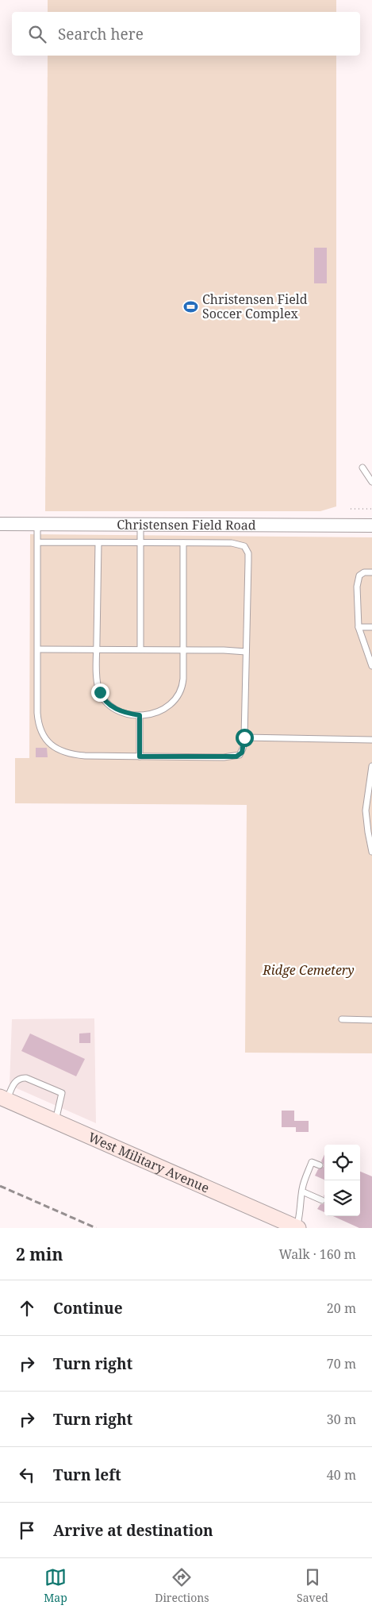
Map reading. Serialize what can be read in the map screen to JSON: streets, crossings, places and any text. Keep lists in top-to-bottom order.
{
  "streets": {
    "main road": ["West Military Avenue"],
    "street": ["Christensen Field Road"]
  },
  "parks": ["Ridge Cemetery"],
  "places": {
    "sports": ["Christensen Field Soccer Complex"]
  },
  "page": {
    "search": "Search here",
    "heading": ["2 min", "Walk · 160 m"],
    "list": [
      ["Continue", "20 m"],
      ["Turn right", "70 m"],
      ["Turn right", "30 m"],
      ["Turn left", "40 m"],
      "Arrive at destination"
    ],
    "nav": ["Map", "Directions", "Saved"]
  }
}
